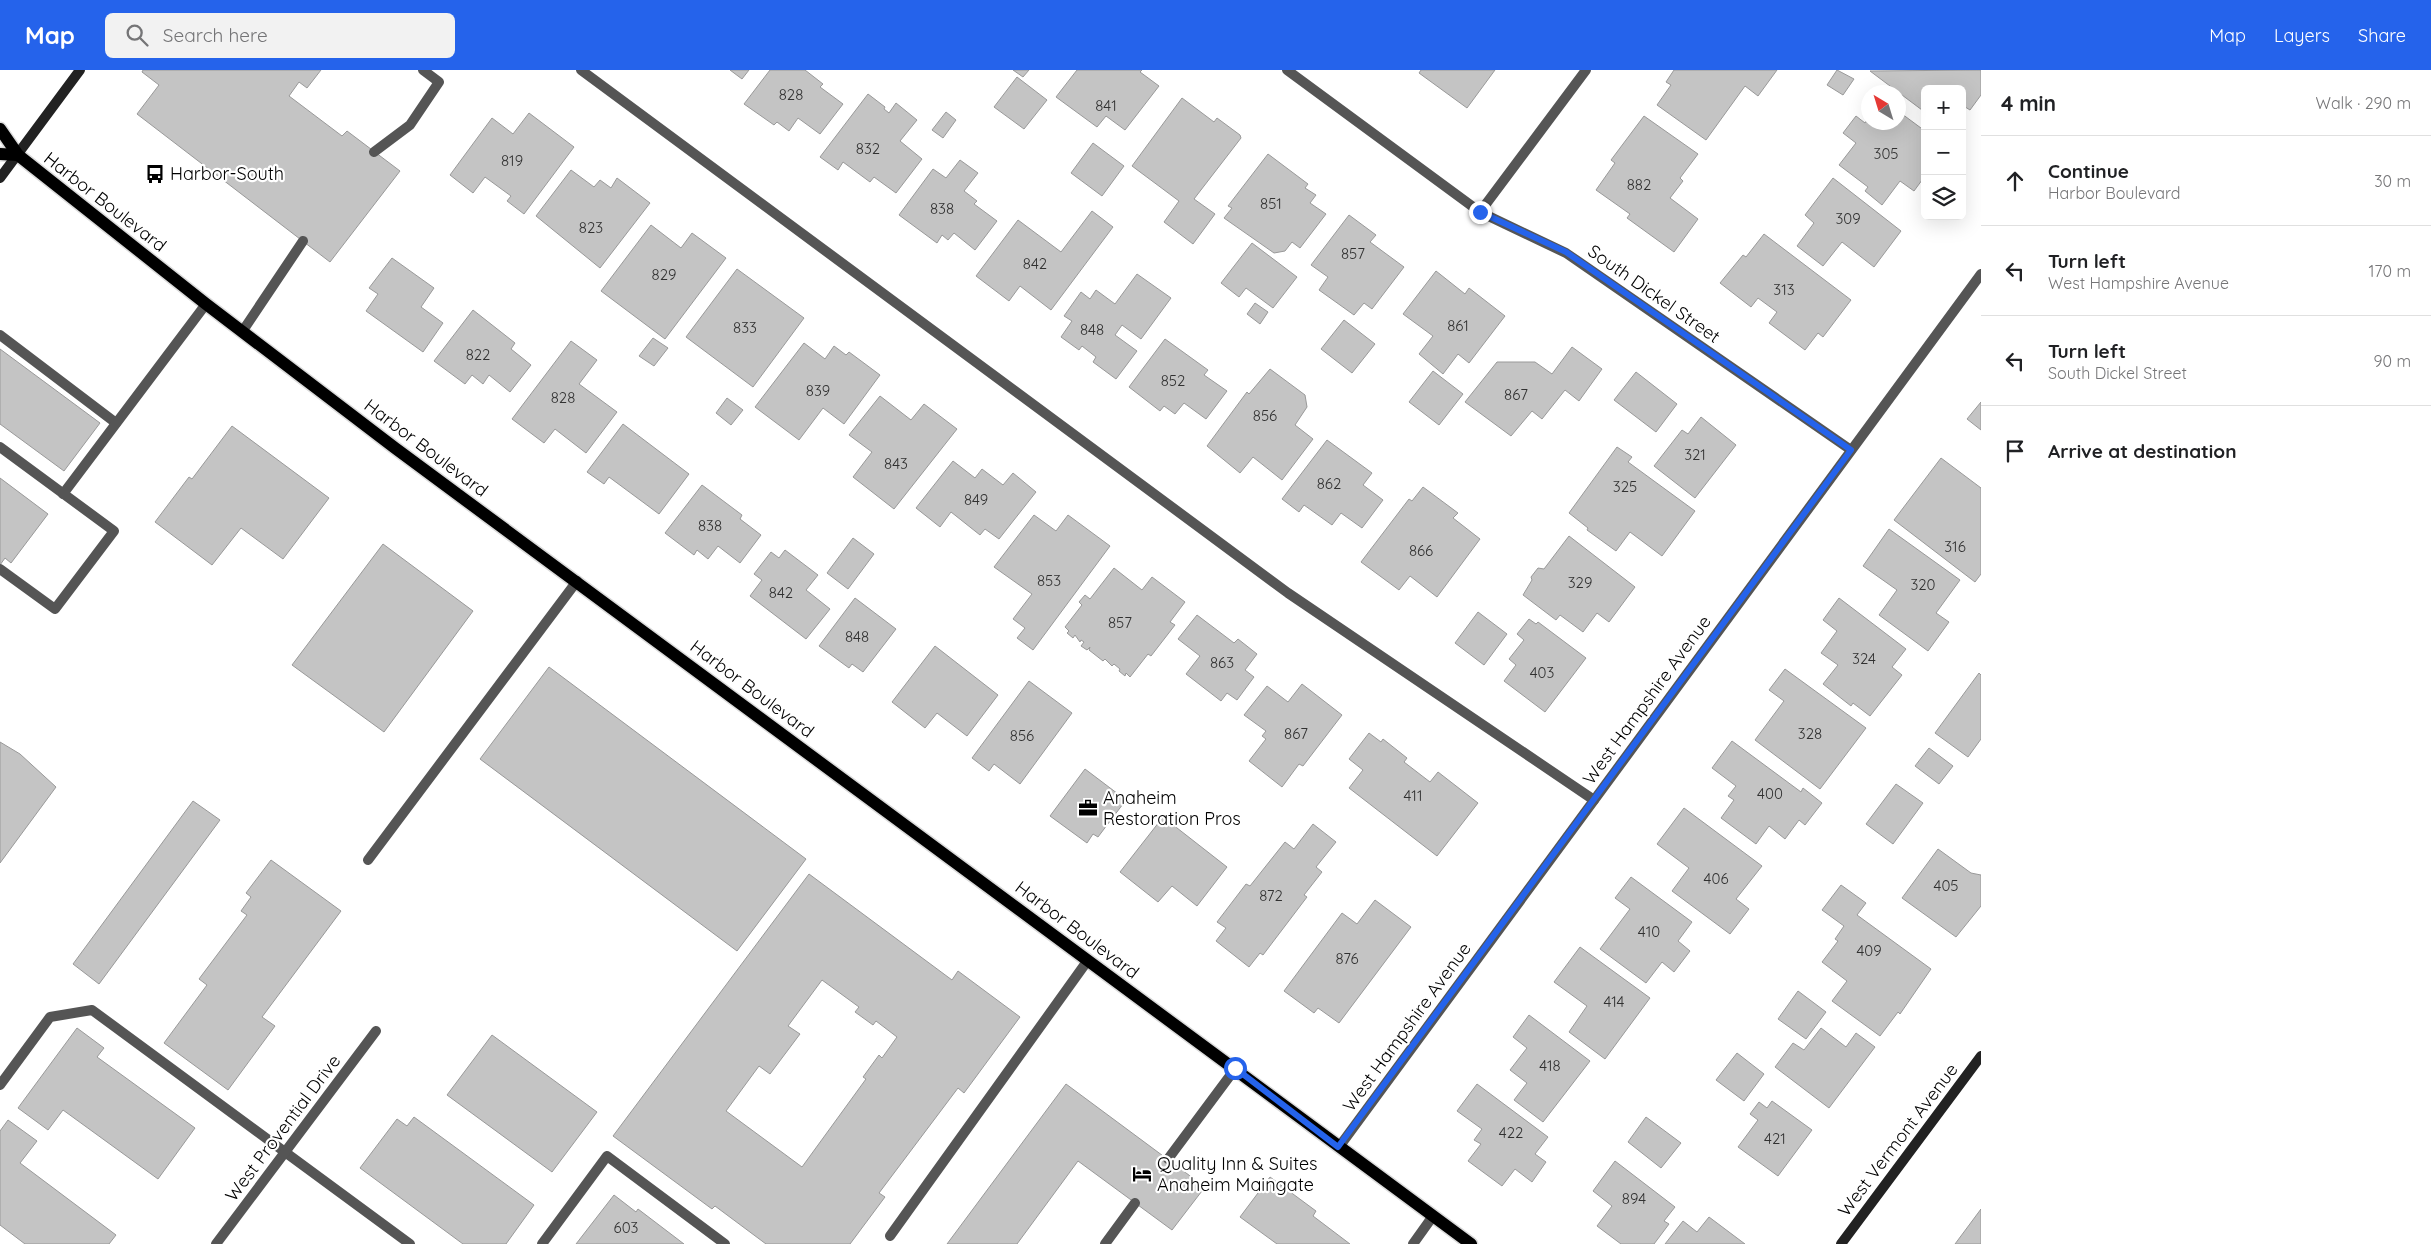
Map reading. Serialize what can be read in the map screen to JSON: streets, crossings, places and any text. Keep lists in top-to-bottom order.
{
  "streets": {
    "main road": ["Harbor Boulevard"],
    "street": [
      "South Dickel Street",
      "West Hampshire Avenue",
      "West Provential Drive",
      "West Vermont Avenue"
    ]
  },
  "crossings": [
    ["Harbor Boulevard", "West Hampshire Avenue"],
    ["South Dickel Street", "West Hampshire Avenue"]
  ],
  "places": {
    "bus stop": ["Harbor-South"],
    "office": ["Anaheim Restoration Pros"],
    "hotel": ["Quality Inn & Suites Anaheim Maingate"]
  },
  "house_numbers": [
    "828",
    "841",
    "832",
    "305",
    "819",
    "882",
    "851",
    "838",
    "309",
    "823",
    "857",
    "842",
    "829",
    "313",
    "861",
    "833",
    "848",
    "822",
    "852",
    "839",
    "867",
    "828",
    "856",
    "321",
    "843",
    "862",
    "325",
    "849",
    "838",
    "316",
    "866",
    "853",
    "329",
    "320",
    "842",
    "857",
    "848",
    "324",
    "863",
    "403",
    "867",
    "328",
    "856",
    "400",
    "411",
    "406",
    "405",
    "872",
    "410",
    "409",
    "876",
    "414",
    "418",
    "422",
    "421",
    "894",
    "603"
  ],
  "north": "top left",
  "page": {
    "header": "Map",
    "search": "Search here",
    "nav": ["Map", "Layers", "Share"],
    "heading": ["4 min", "Walk · 290 m"],
    "map_buttons": ["+", "−"],
    "list": [
      ["Continue", "Harbor Boulevard", "30 m"],
      ["Turn left", "West Hampshire Avenue", "170 m"],
      ["Turn left", "South Dickel Street", "90 m"],
      "Arrive at destination"
    ]
  }
}
